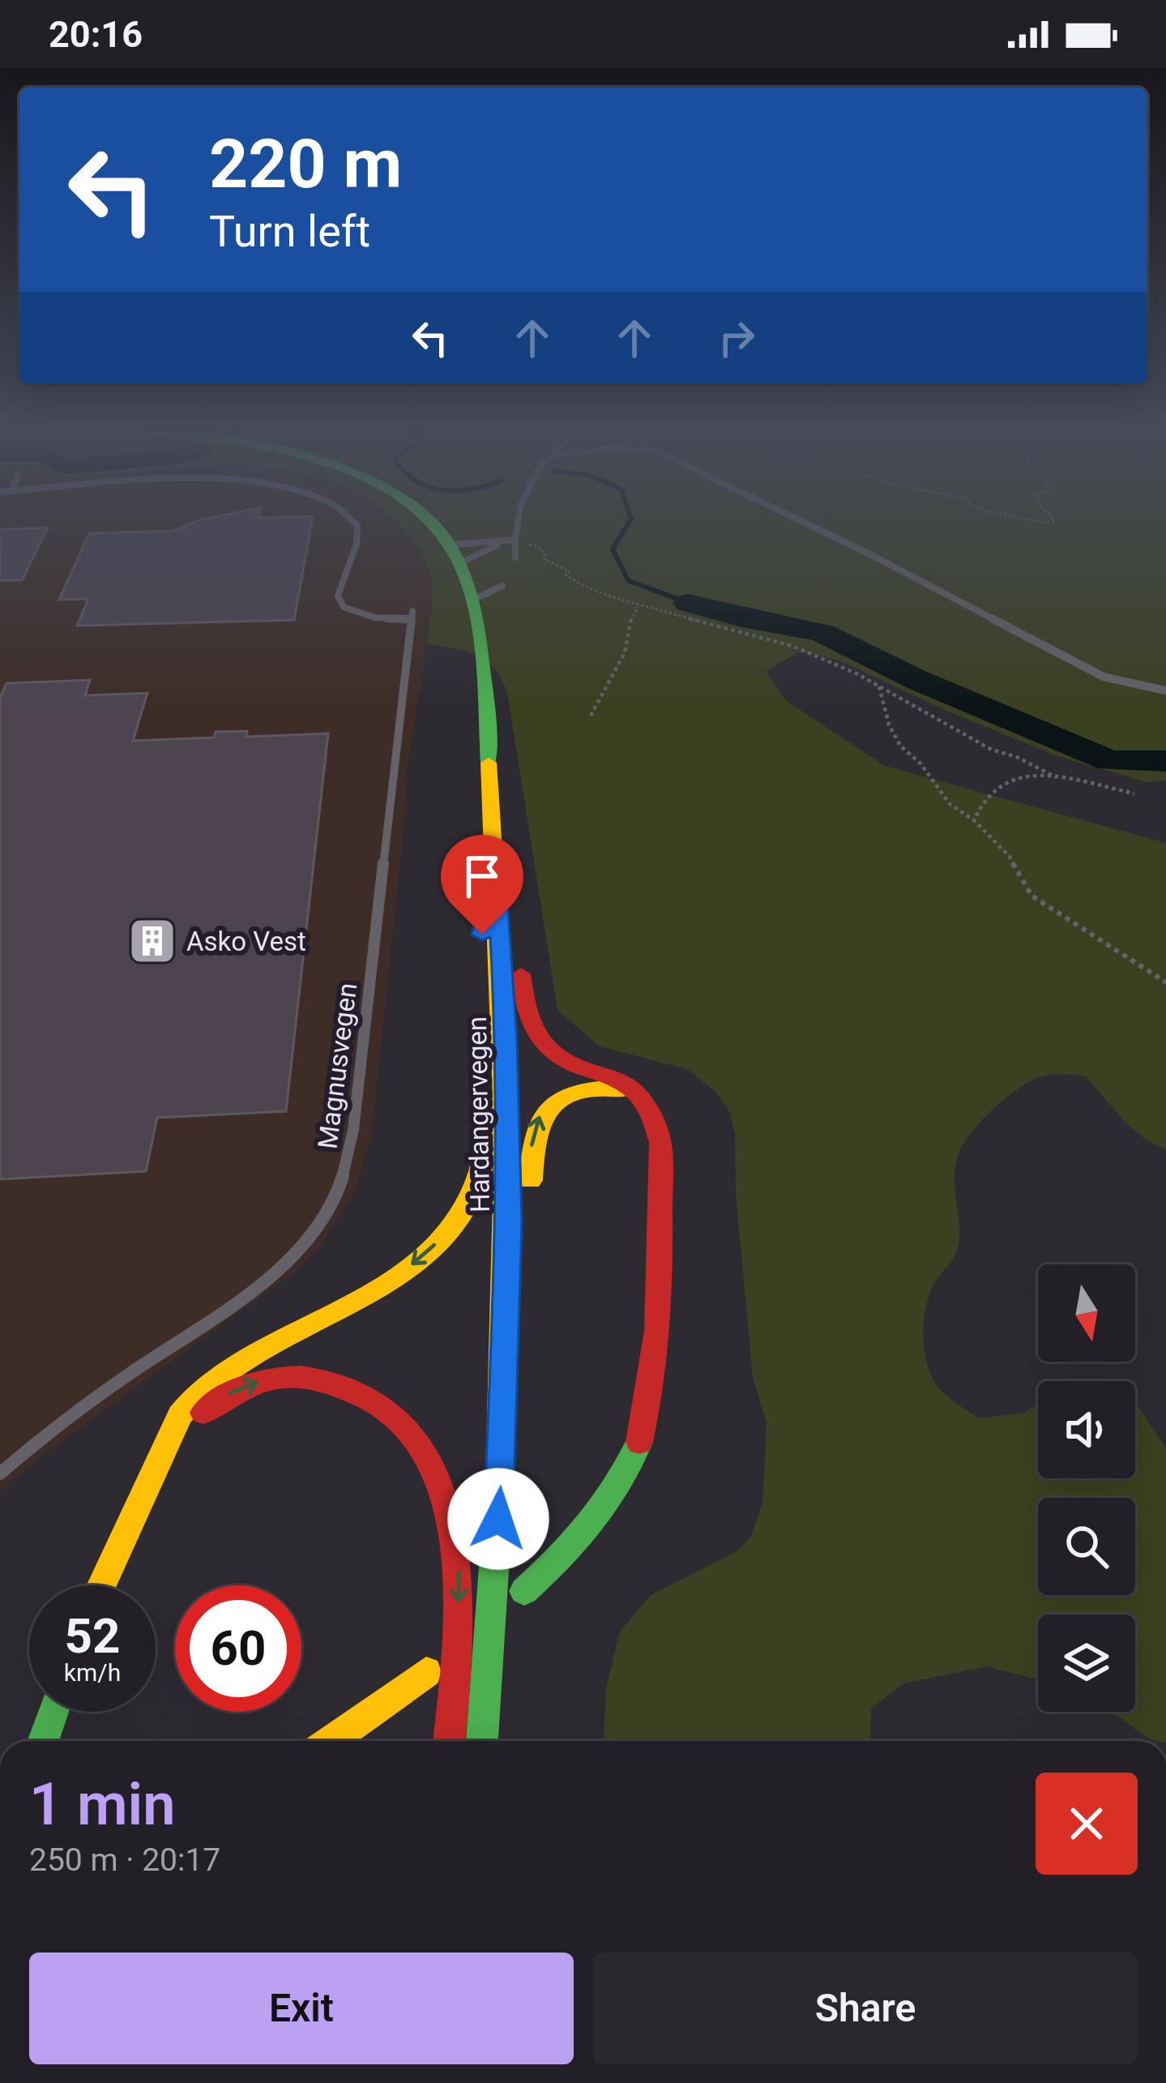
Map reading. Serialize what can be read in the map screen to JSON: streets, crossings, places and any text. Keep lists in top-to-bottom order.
{
  "streets": {
    "main road": ["Hardangervegen"],
    "lane": ["Magnusvegen"]
  },
  "places": {
    "building": ["Asko Vest"]
  },
  "north": "bottom",
  "page": {
    "status": "20:16",
    "turn": ["220 m", "Turn left"],
    "speed": "52 km/h",
    "limit": "60",
    "heading": ["1 min", "250 m · 20:17"],
    "buttons": ["Exit", "Share"]
  }
}
